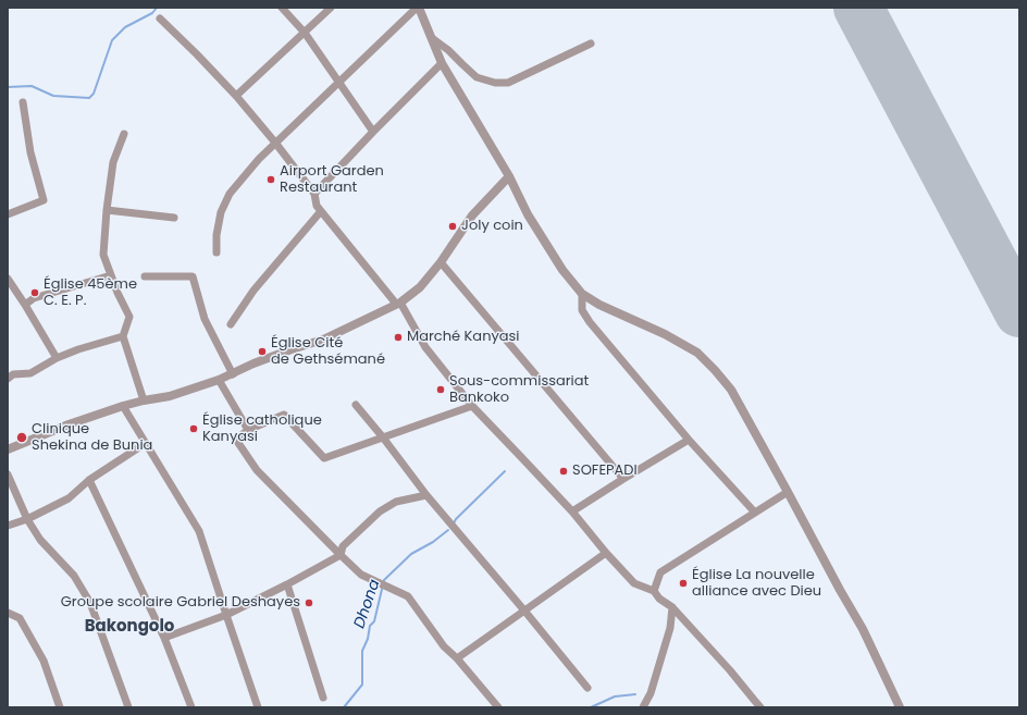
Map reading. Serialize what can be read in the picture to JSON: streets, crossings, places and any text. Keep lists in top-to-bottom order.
{
  "districts": ["Bakongolo"],
  "water": ["Dhona"],
  "places": [
    "Airport Garden Restaurant",
    "Joly coin",
    "Église 45ème C. E. P.",
    "Marché Kanyasi",
    "Église Cité de Gethsémané",
    "Sous-commissariat Bankoko",
    "Église catholique Kanyasi",
    "Clinique Shekina de Bunia",
    "SOFEPADI",
    "Église La nouvelle alliance avec Dieu",
    "Groupe scolaire Gabriel Deshayes"
  ]
}
